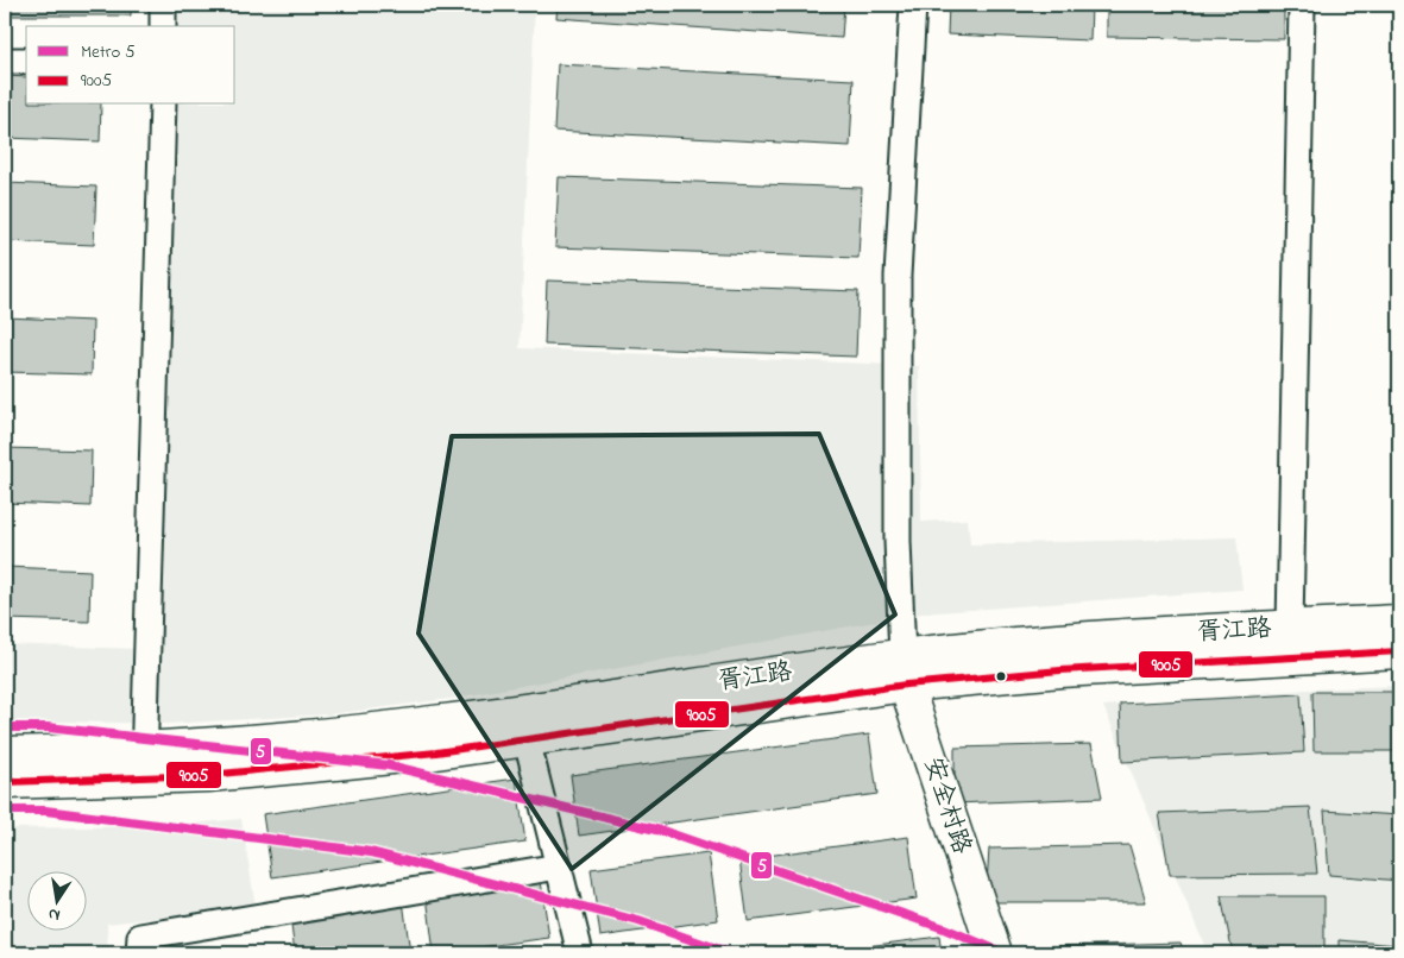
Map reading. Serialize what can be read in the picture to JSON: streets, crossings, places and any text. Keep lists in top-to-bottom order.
{
  "streets": {
    "main road": ["胥江路", "安全村路"]
  },
  "crossings": [
    ["胥江路", "安全村路"]
  ],
  "lines": ["transit line 9005", "metro line 5"],
  "legend": ["Metro 5", "9005"],
  "north": "bottom"
}
